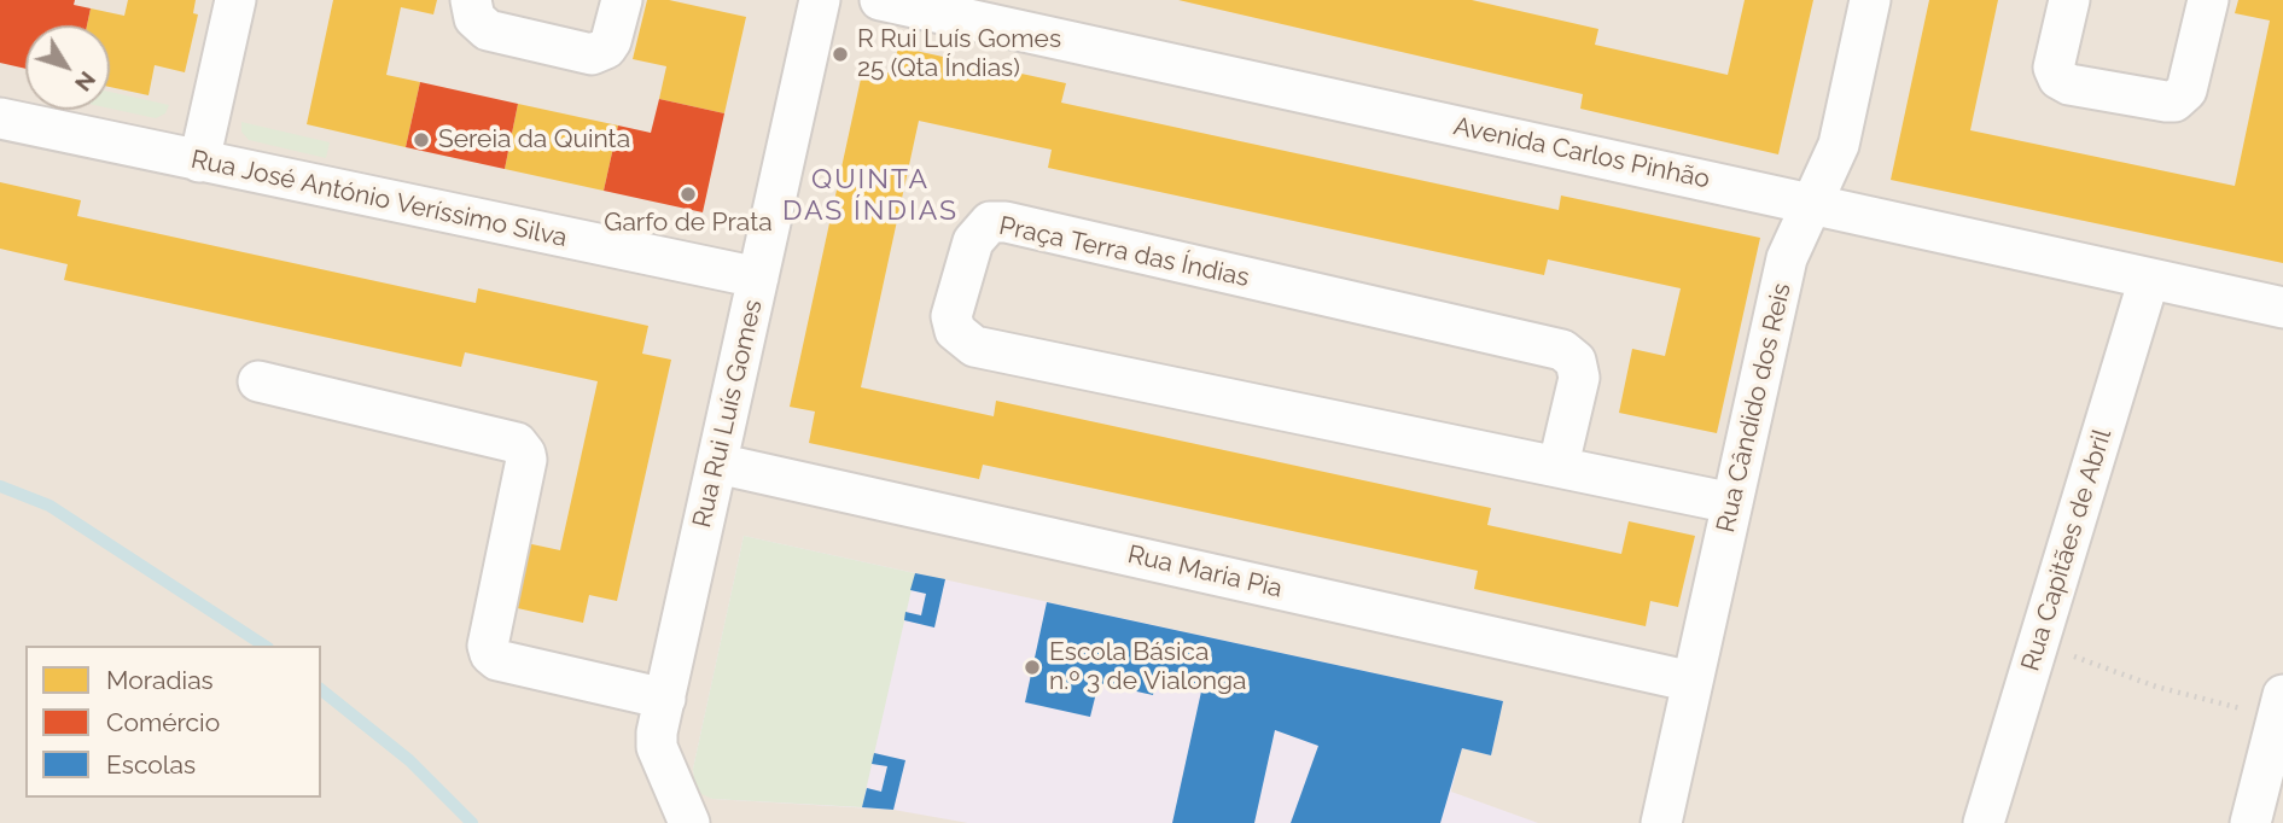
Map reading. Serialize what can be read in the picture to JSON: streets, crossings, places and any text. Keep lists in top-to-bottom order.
{
  "streets": {
    "street": [
      "Avenida Carlos Pinhão",
      "Rua José António Veríssimo Silva",
      "Praça Terra das Índias",
      "Rua Cândido dos Reis",
      "Rua Rui Luís Gomes",
      "Rua Capitães de Abril",
      "Rua Maria Pia"
    ]
  },
  "crossings": [
    ["Avenida Carlos Pinhão", "Rua Cândido dos Reis"],
    ["Avenida Carlos Pinhão", "Rua Capitães de Abril"],
    ["Rua José António Veríssimo Silva", "Rua Rui Luís Gomes"],
    ["Praça Terra das Índias", "Rua Cândido dos Reis"],
    ["Rua Cândido dos Reis", "Rua Maria Pia"],
    ["Rua Rui Luís Gomes", "Rua Maria Pia"]
  ],
  "districts": ["QUINTA DAS ÍNDIAS"],
  "places": [
    "R Rui Luís Gomes 25 (Qta Índias)",
    "Sereia da Quinta",
    "Garfo de Prata",
    "Escola Básica n.º 3 de Vialonga"
  ],
  "legend": ["Moradias", "Comércio", "Escolas"],
  "north": "bottom right"
}
